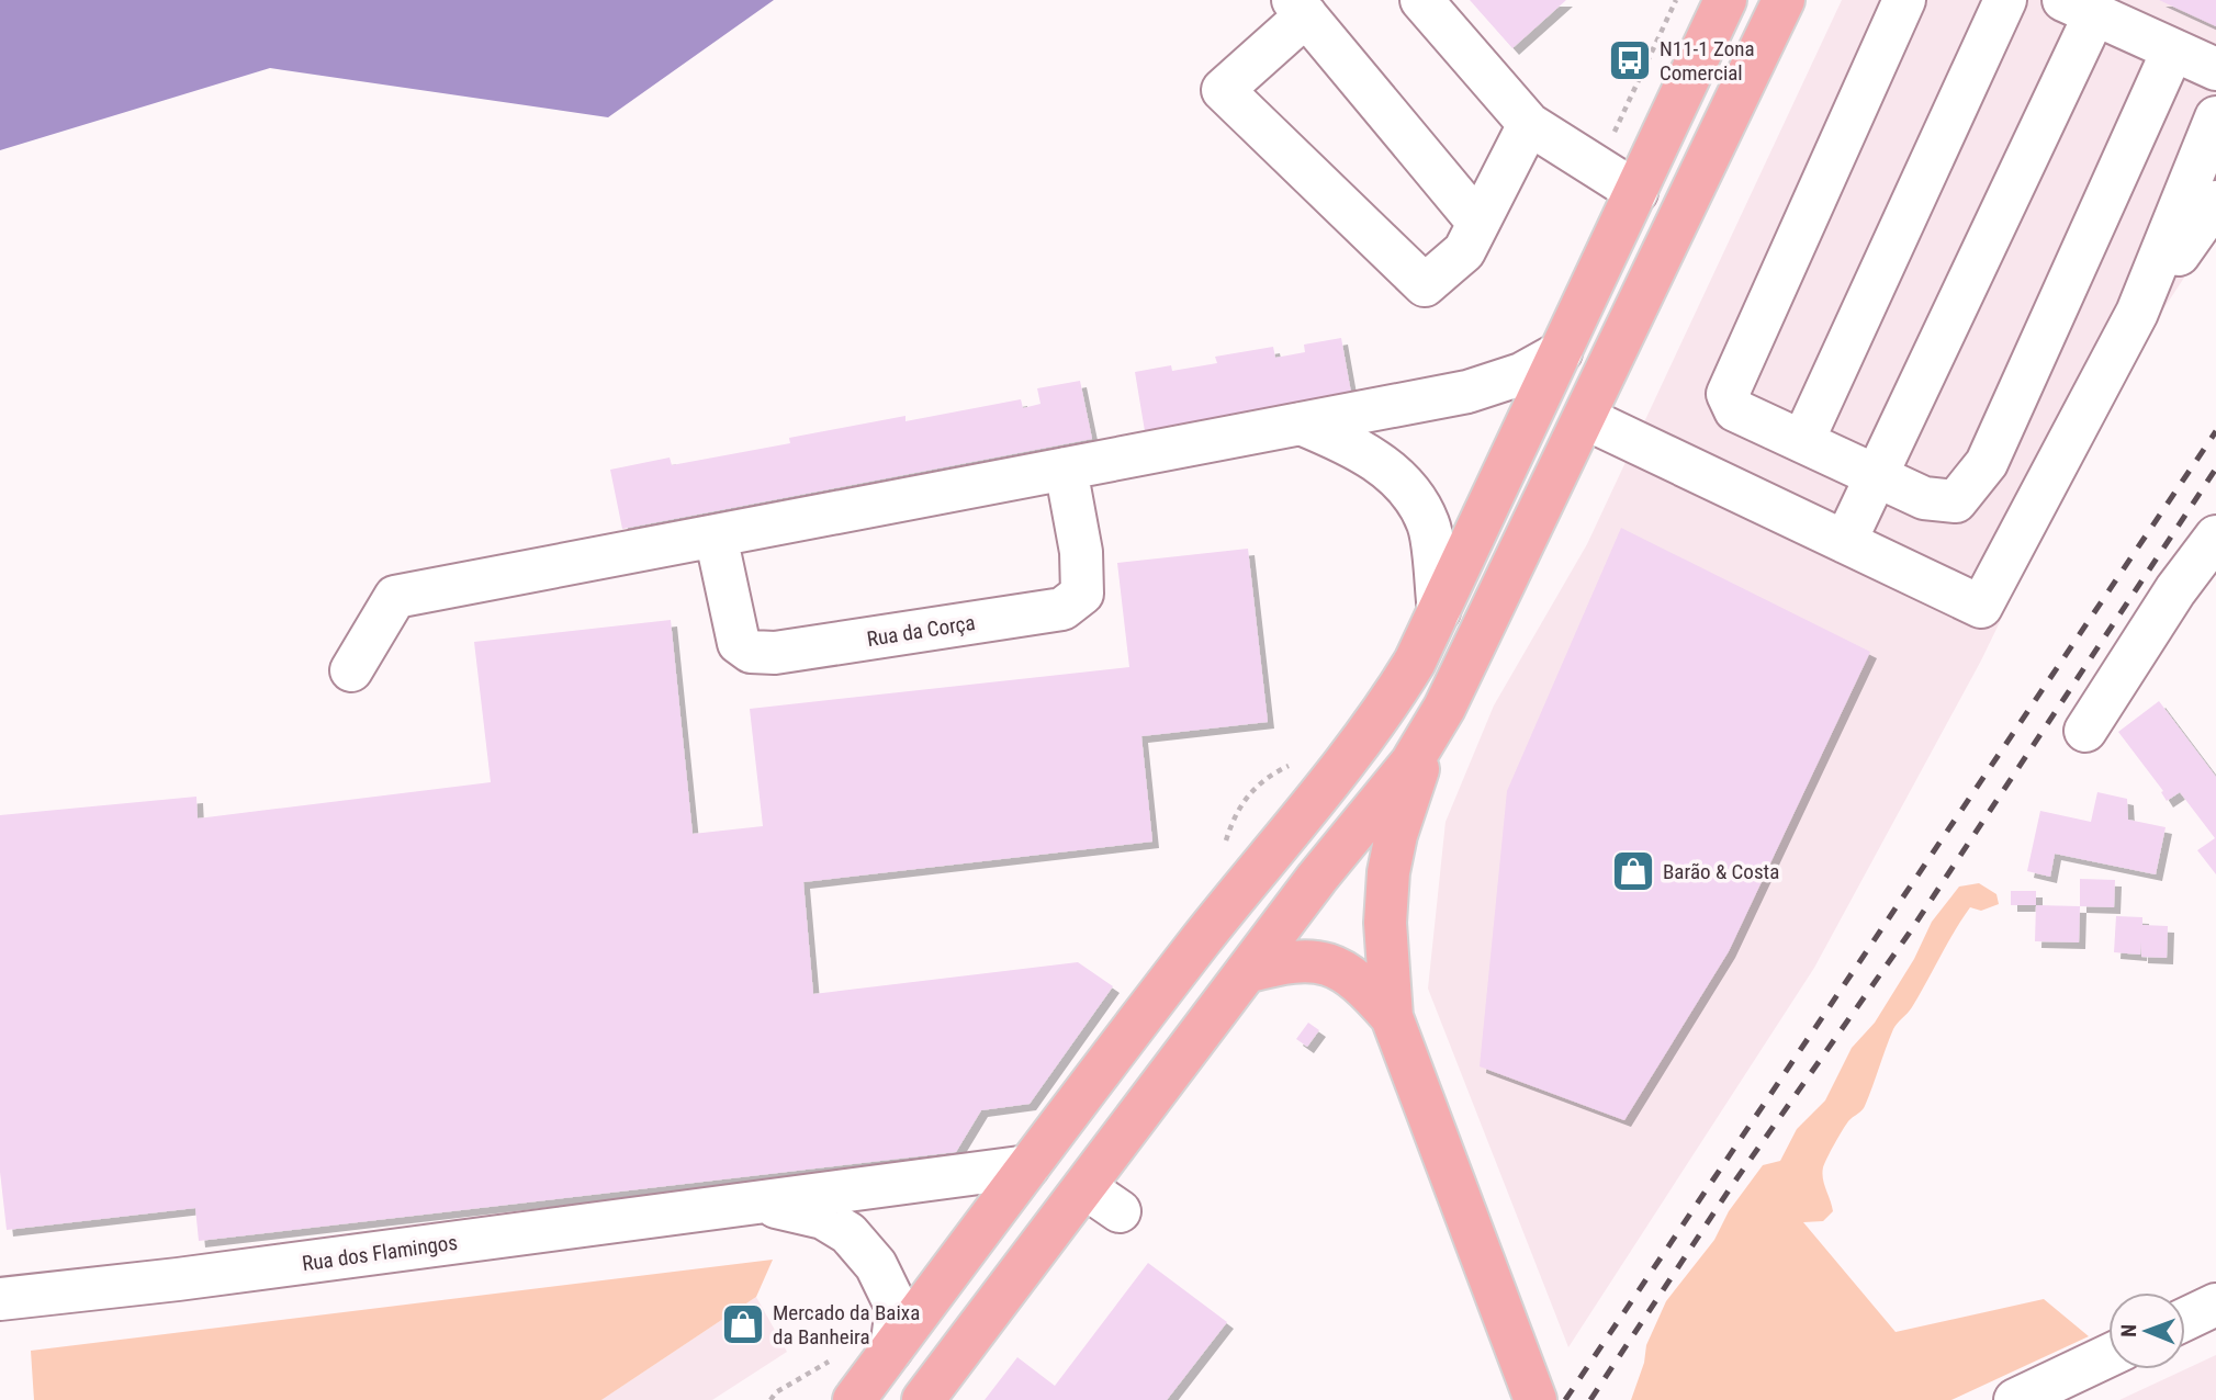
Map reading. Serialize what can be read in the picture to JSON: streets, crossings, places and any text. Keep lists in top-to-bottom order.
{
  "streets": {
    "street": ["Rua da Corça", "Rua dos Flamingos"]
  },
  "places": {
    "bus stop": ["N11-1 Zona Comercial"],
    "shop": ["Barão & Costa", "Mercado da Baixa da Banheira"]
  },
  "north": "left"
}
